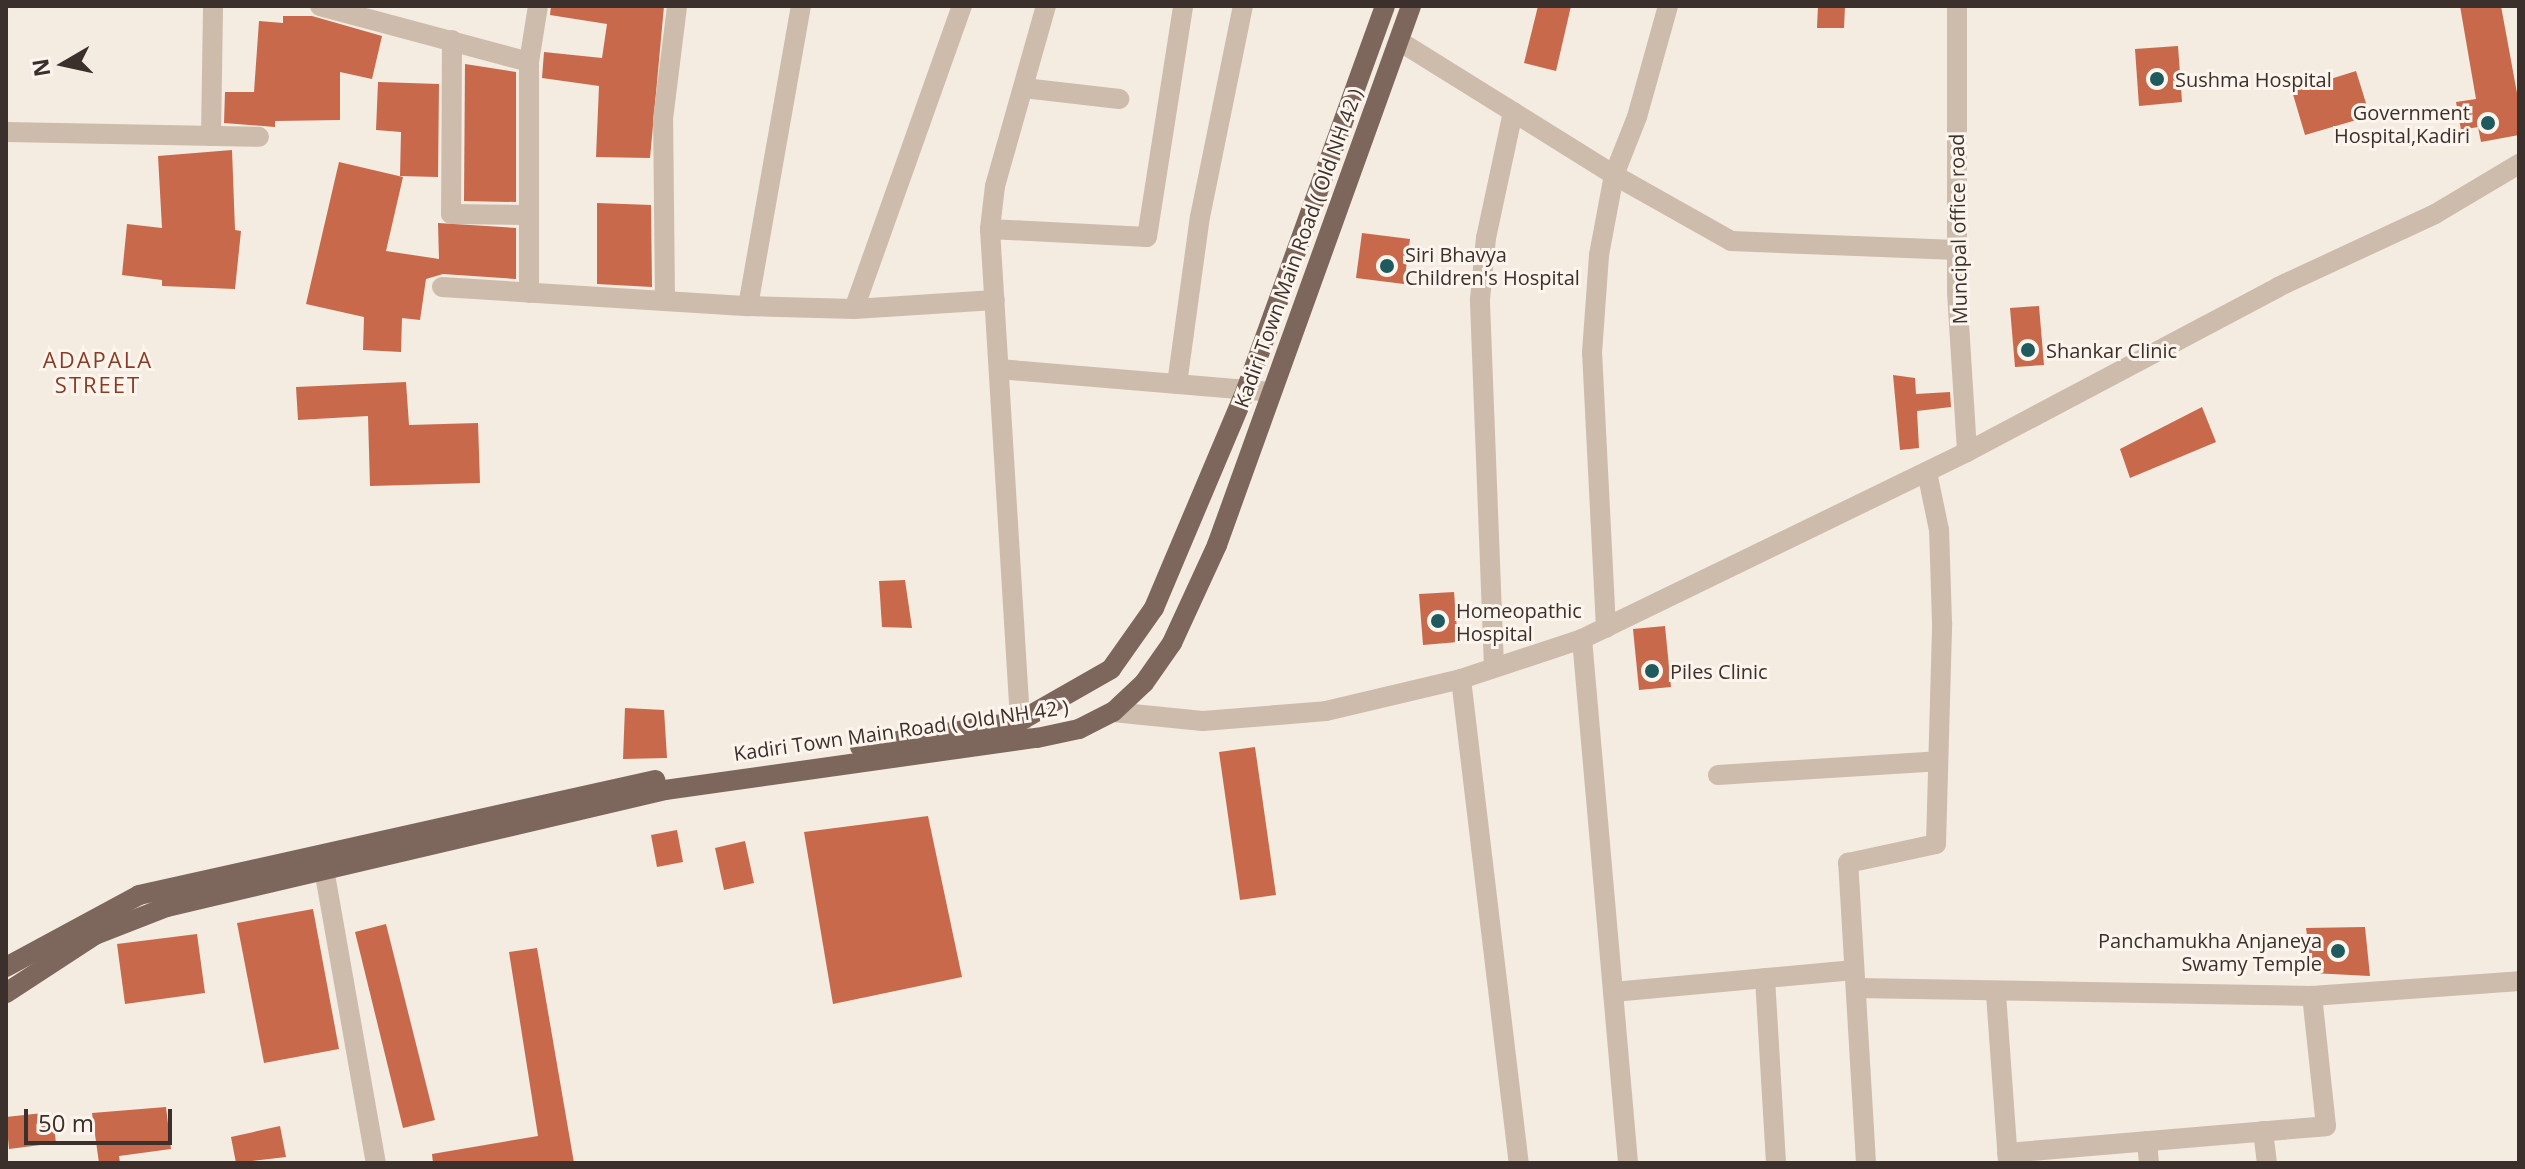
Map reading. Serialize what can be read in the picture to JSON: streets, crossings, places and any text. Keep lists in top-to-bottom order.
{
  "streets": {
    "main road": ["Kadiri Town Main Road ( Old NH 42 )"],
    "street": ["Muncipal office road"]
  },
  "districts": ["ADAPALA STREET"],
  "places": [
    "Sushma Hospital",
    "Government Hospital,Kadiri",
    "Siri Bhavya Children's Hospital",
    "Shankar Clinic",
    "Homeopathic Hospital",
    "Piles Clinic",
    "Panchamukha Anjaneya Swamy Temple"
  ],
  "scale_bar": "50 m",
  "north": "left"
}
